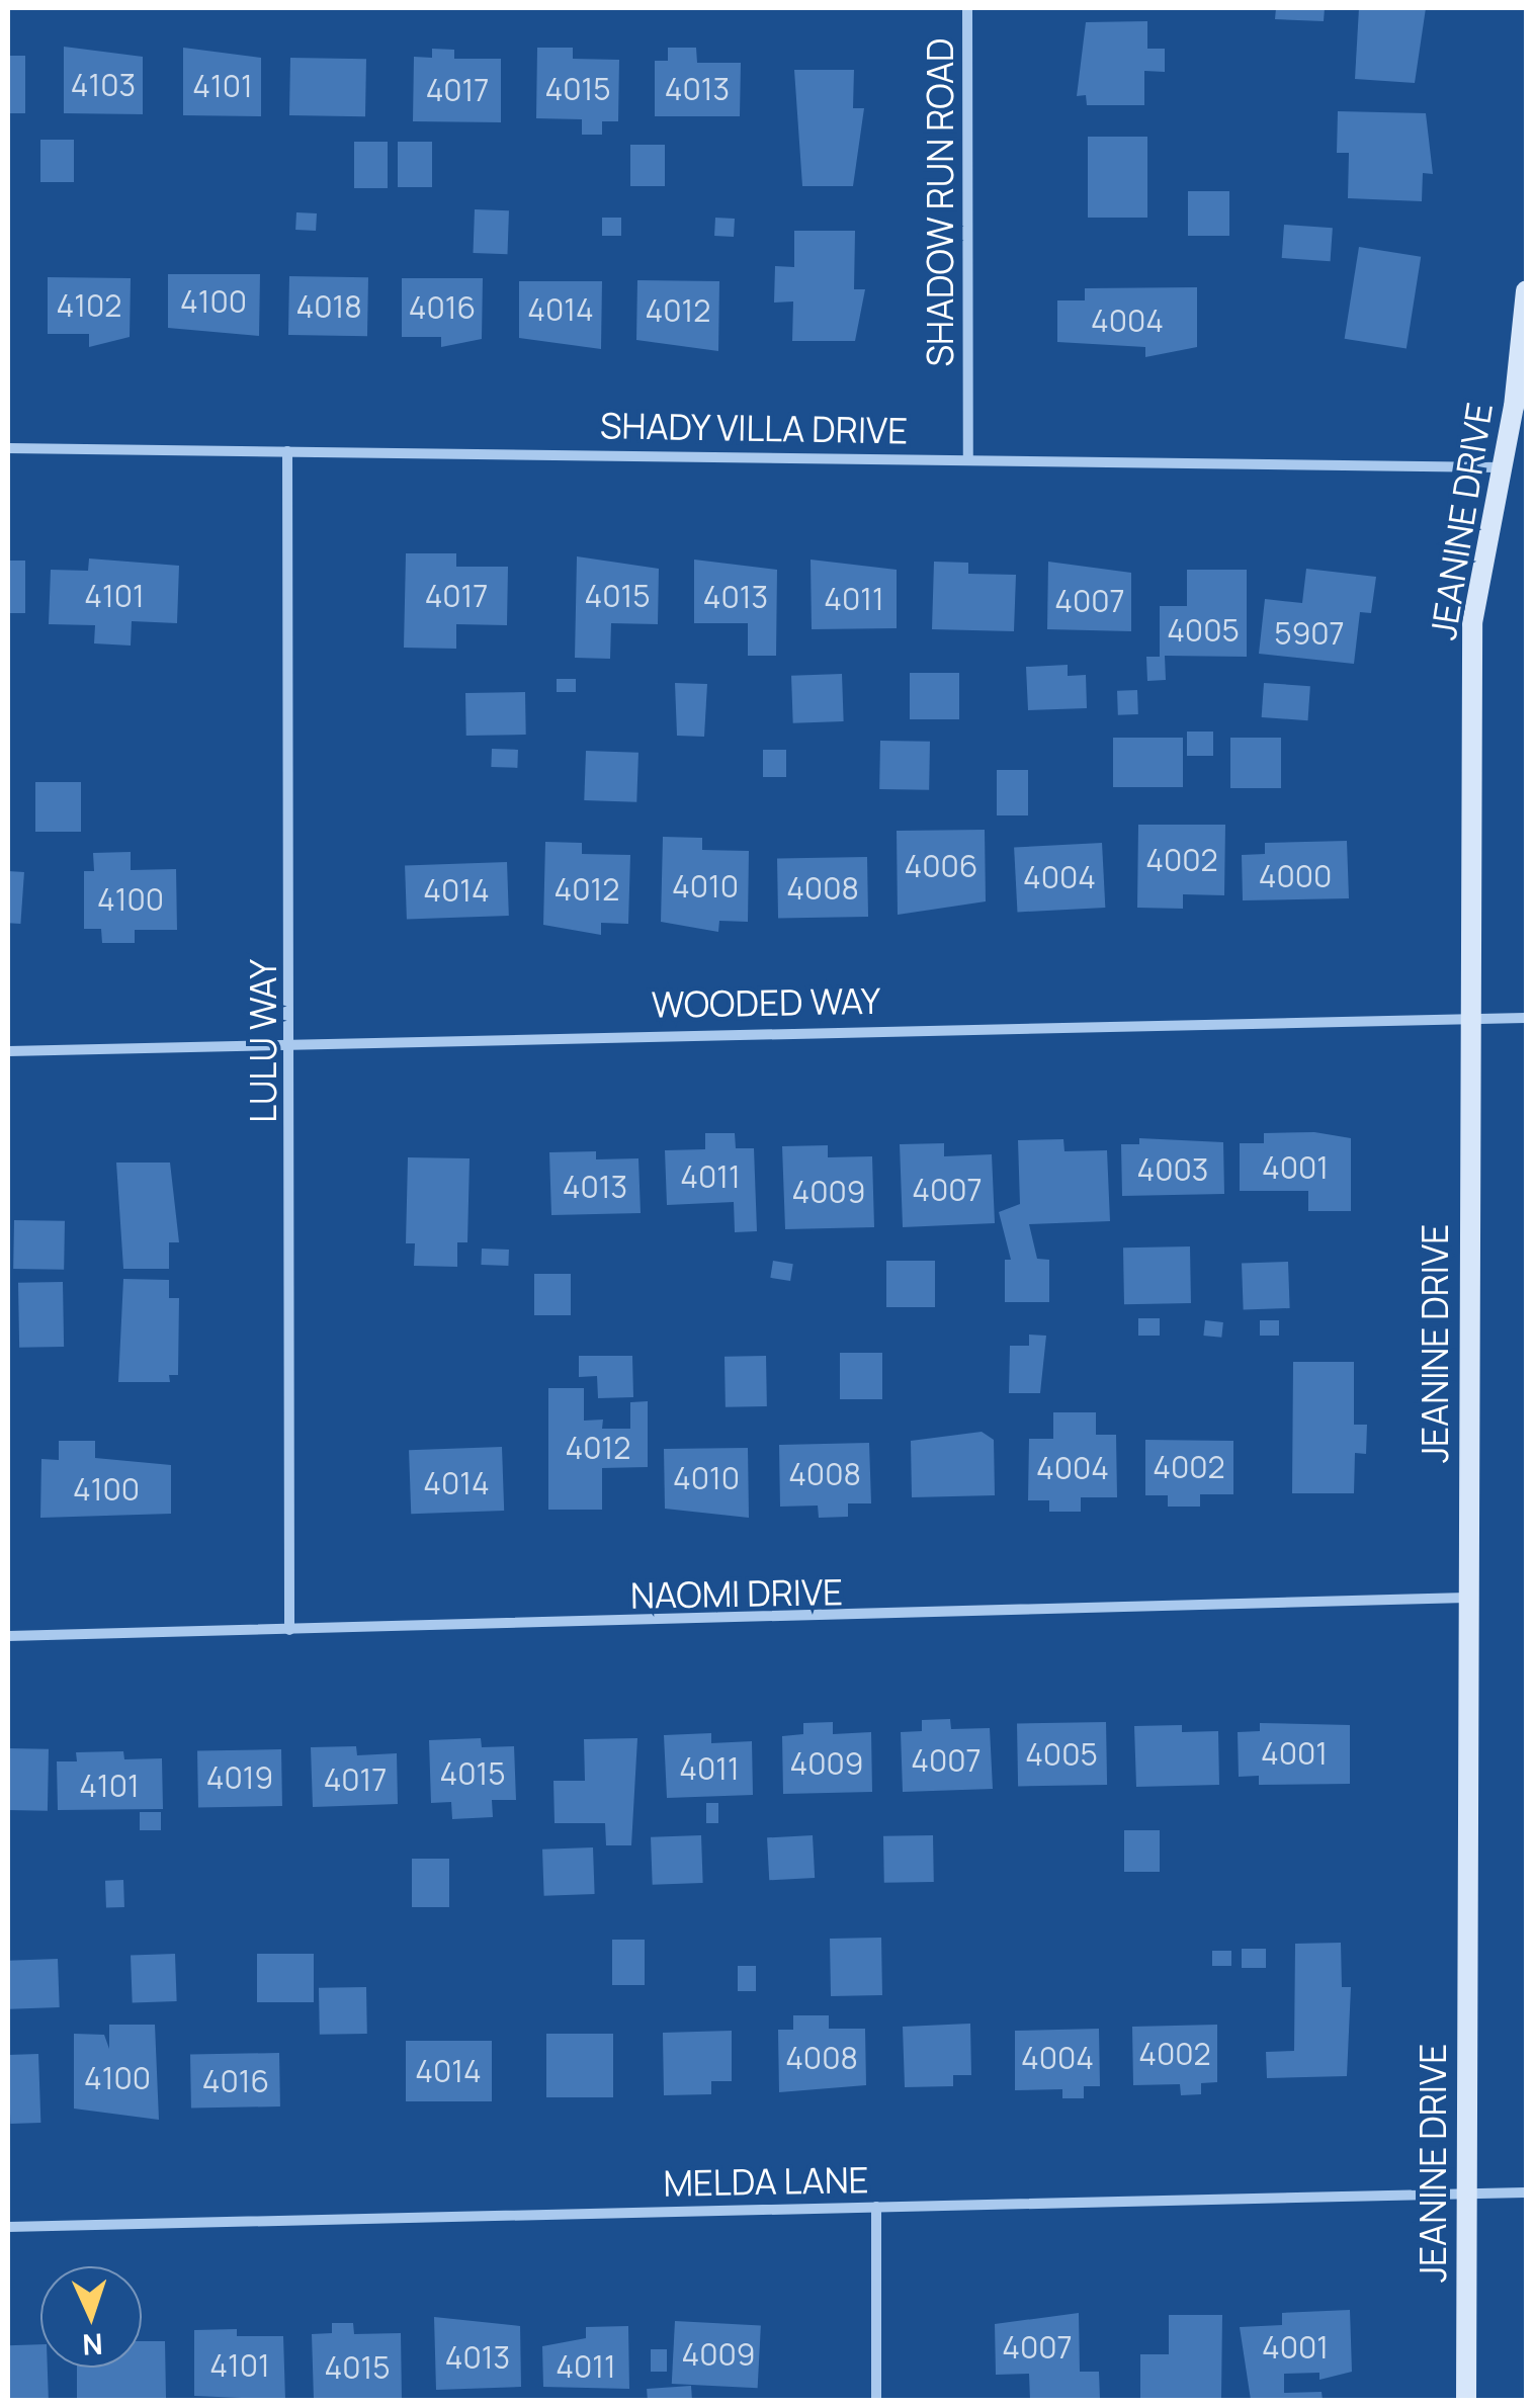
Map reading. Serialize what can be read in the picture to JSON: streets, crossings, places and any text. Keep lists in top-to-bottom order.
{
  "streets": {
    "street": [
      "SHADOW RUN ROAD",
      "SHADY VILLA DRIVE",
      "JEANINE DRIVE",
      "WOODED WAY",
      "LULU WAY",
      "NAOMI DRIVE",
      "MELDA LANE"
    ]
  },
  "crossings": [
    ["SHADOW RUN ROAD", "SHADY VILLA DRIVE"],
    ["SHADY VILLA DRIVE", "JEANINE DRIVE"],
    ["SHADY VILLA DRIVE", "LULU WAY"],
    ["JEANINE DRIVE", "WOODED WAY"],
    ["JEANINE DRIVE", "NAOMI DRIVE"],
    ["JEANINE DRIVE", "MELDA LANE"],
    ["WOODED WAY", "LULU WAY"],
    ["LULU WAY", "NAOMI DRIVE"]
  ],
  "house_numbers": [
    "4103",
    "4101",
    "4015",
    "4013",
    "4017",
    "4100",
    "4102",
    "4018",
    "4016",
    "4014",
    "4012",
    "4004",
    "4101",
    "4017",
    "4015",
    "4013",
    "4011",
    "4007",
    "4005",
    "5907",
    "4002",
    "4006",
    "4000",
    "4004",
    "4010",
    "4008",
    "4012",
    "4014",
    "4100",
    "4001",
    "4003",
    "4011",
    "4013",
    "4007",
    "4009",
    "4012",
    "4002",
    "4004",
    "4008",
    "4010",
    "4014",
    "4100",
    "4001",
    "4005",
    "4007",
    "4009",
    "4011",
    "4015",
    "4019",
    "4017",
    "4101",
    "4002",
    "4008",
    "4004",
    "4014",
    "4100",
    "4016",
    "4007",
    "4001",
    "4009",
    "4013",
    "4101",
    "4011",
    "4015"
  ],
  "north": "bottom"
}
